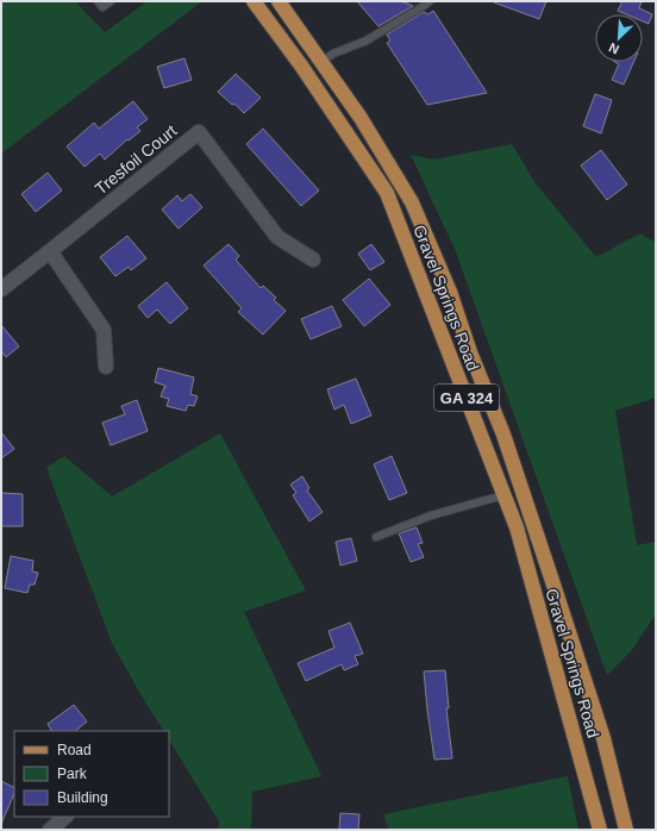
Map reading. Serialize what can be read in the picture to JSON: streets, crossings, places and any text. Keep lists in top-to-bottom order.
{
  "streets": {
    "main road": ["Gravel Springs Road", "GA 324"],
    "street": ["Tresfoil Court"]
  },
  "legend": ["Road", "Park", "Building"],
  "north": "bottom left"
}
